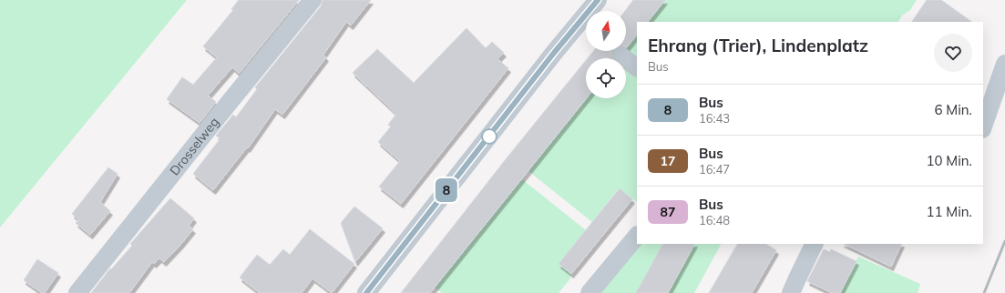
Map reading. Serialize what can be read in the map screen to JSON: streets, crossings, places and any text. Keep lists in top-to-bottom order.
{
  "streets": {
    "street": ["Drosselweg"]
  },
  "lines": ["bus line 8"],
  "north": "top",
  "page": {
    "on_map": "8",
    "heading": ["Ehrang (Trier), Lindenplatz", "Bus"],
    "list": [
      {
        "mark": "8",
        "name": "Bus",
        "note": "16:43",
        "value": "6 Min."
      },
      {
        "mark": "17",
        "name": "Bus",
        "note": "16:47",
        "value": "10 Min."
      },
      {
        "mark": "87",
        "name": "Bus",
        "note": "16:48",
        "value": "11 Min."
      }
    ]
  }
}
